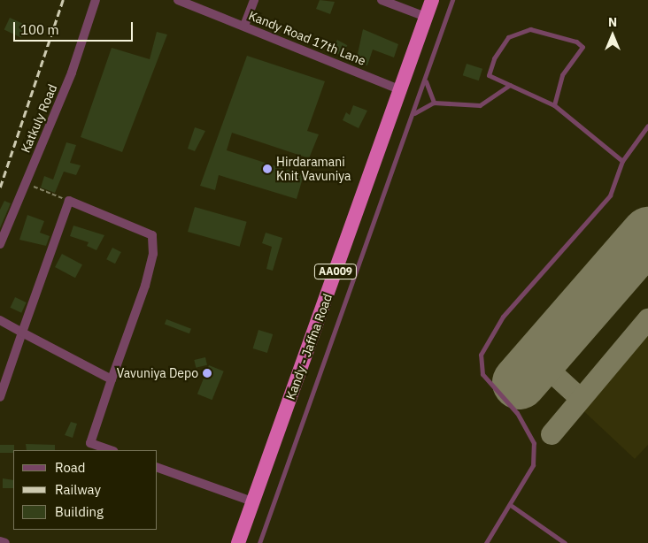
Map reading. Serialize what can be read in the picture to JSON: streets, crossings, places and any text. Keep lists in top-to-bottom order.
{
  "streets": {
    "highway": ["AA009", "Kandy - Jaffna Road"],
    "street": ["Kandy Road 17th Lane", "Katkuly Road"]
  },
  "crossings": [
    ["Kandy Road 17th Lane", "Kandy - Jaffna Road"]
  ],
  "places": ["Hirdaramani Knit Vavuniya", "Vavuniya Depo"],
  "legend": ["Road", "Railway", "Building"],
  "scale_bar": "100 m",
  "north": "top"
}
